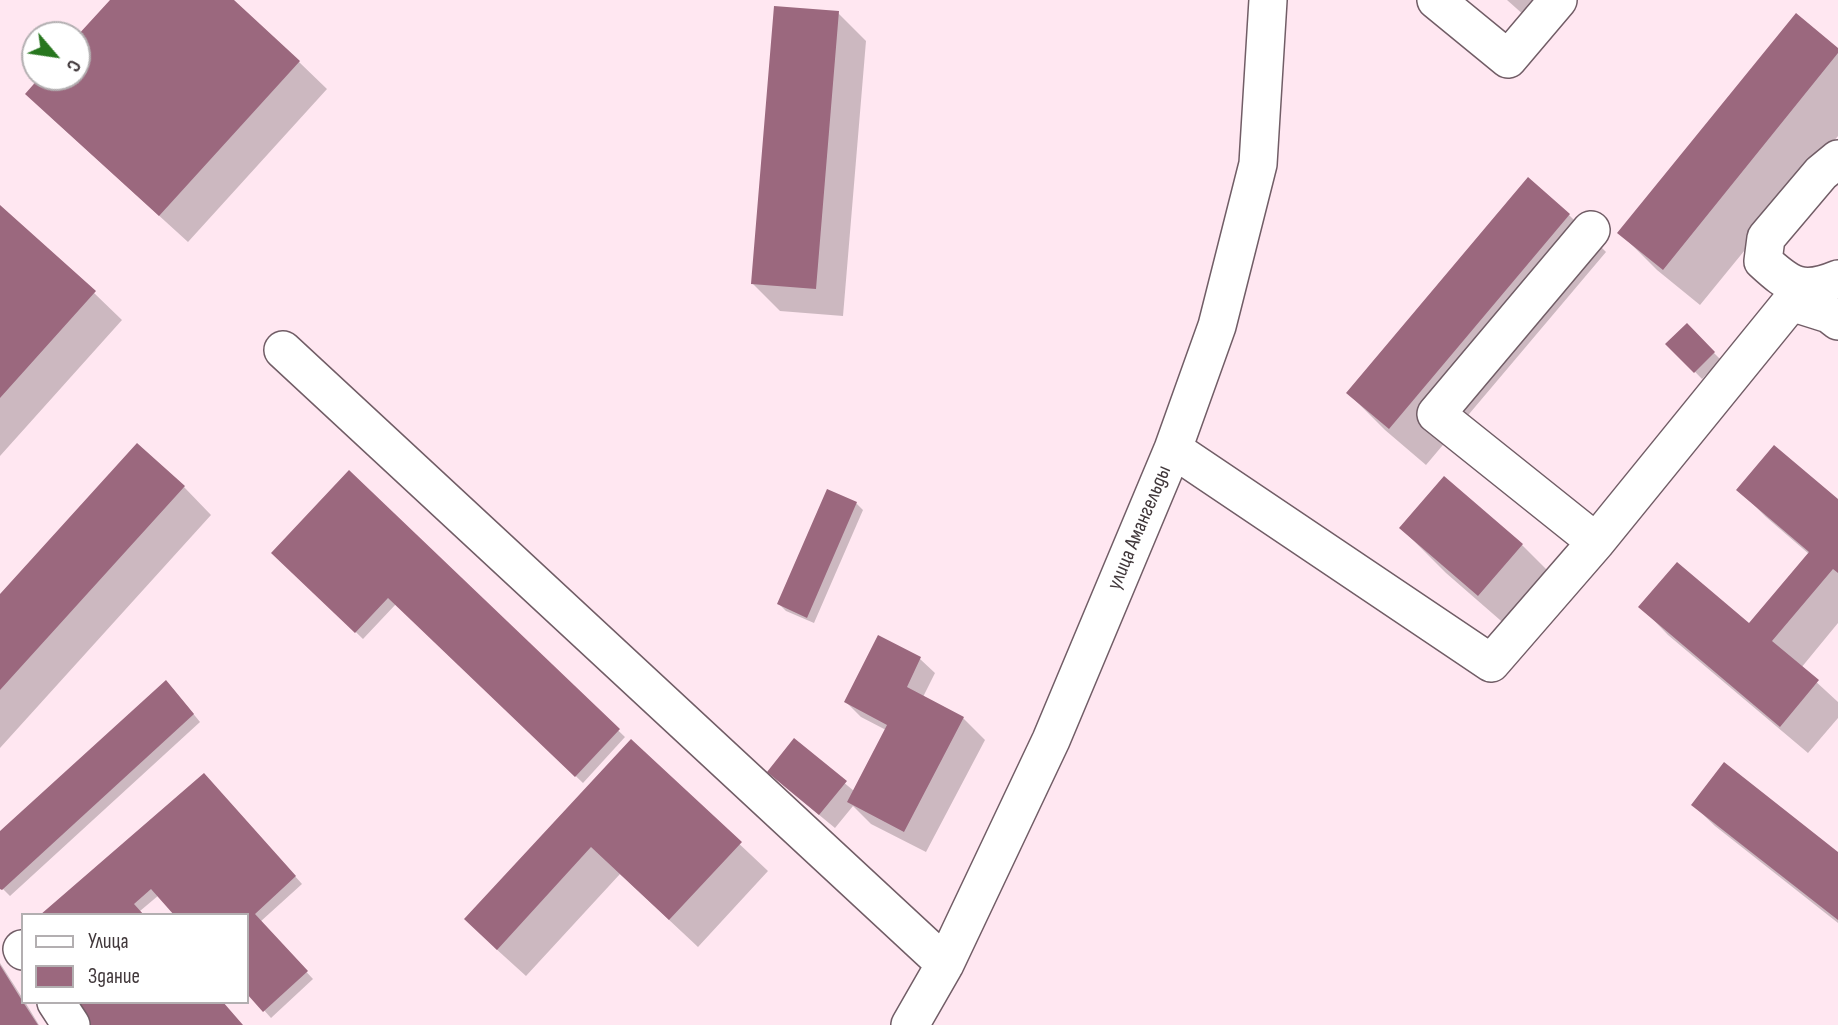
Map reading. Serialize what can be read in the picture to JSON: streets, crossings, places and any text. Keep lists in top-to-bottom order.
{
  "streets": {
    "street": ["улица Амангельды"]
  },
  "legend": ["Улица", "Здание"],
  "north": "bottom right"
}
